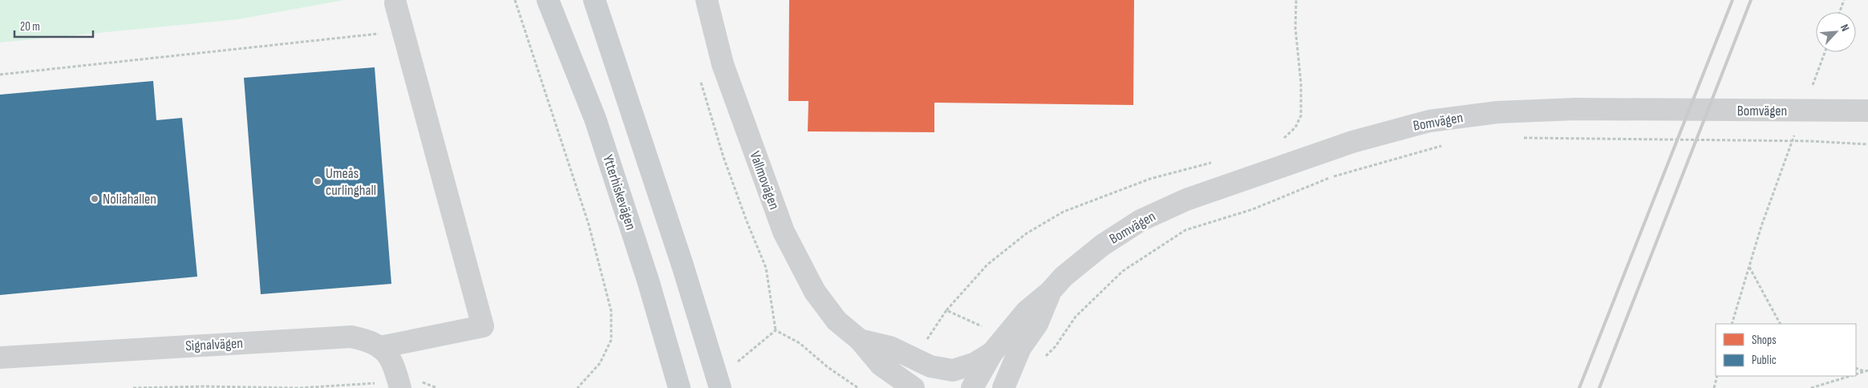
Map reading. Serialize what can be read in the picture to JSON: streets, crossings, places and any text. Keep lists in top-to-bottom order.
{
  "streets": {
    "main road": ["Ytterhiskevägen"],
    "street": ["Bomvägen", "Vallmovägen", "Signalvägen"]
  },
  "crossings": [
    ["Bomvägen", "Vallmovägen"]
  ],
  "places": ["Umeås curlinghall", "Noliahallen"],
  "legend": ["Shops", "Public"],
  "scale_bar": "20 m",
  "north": "top right"
}
